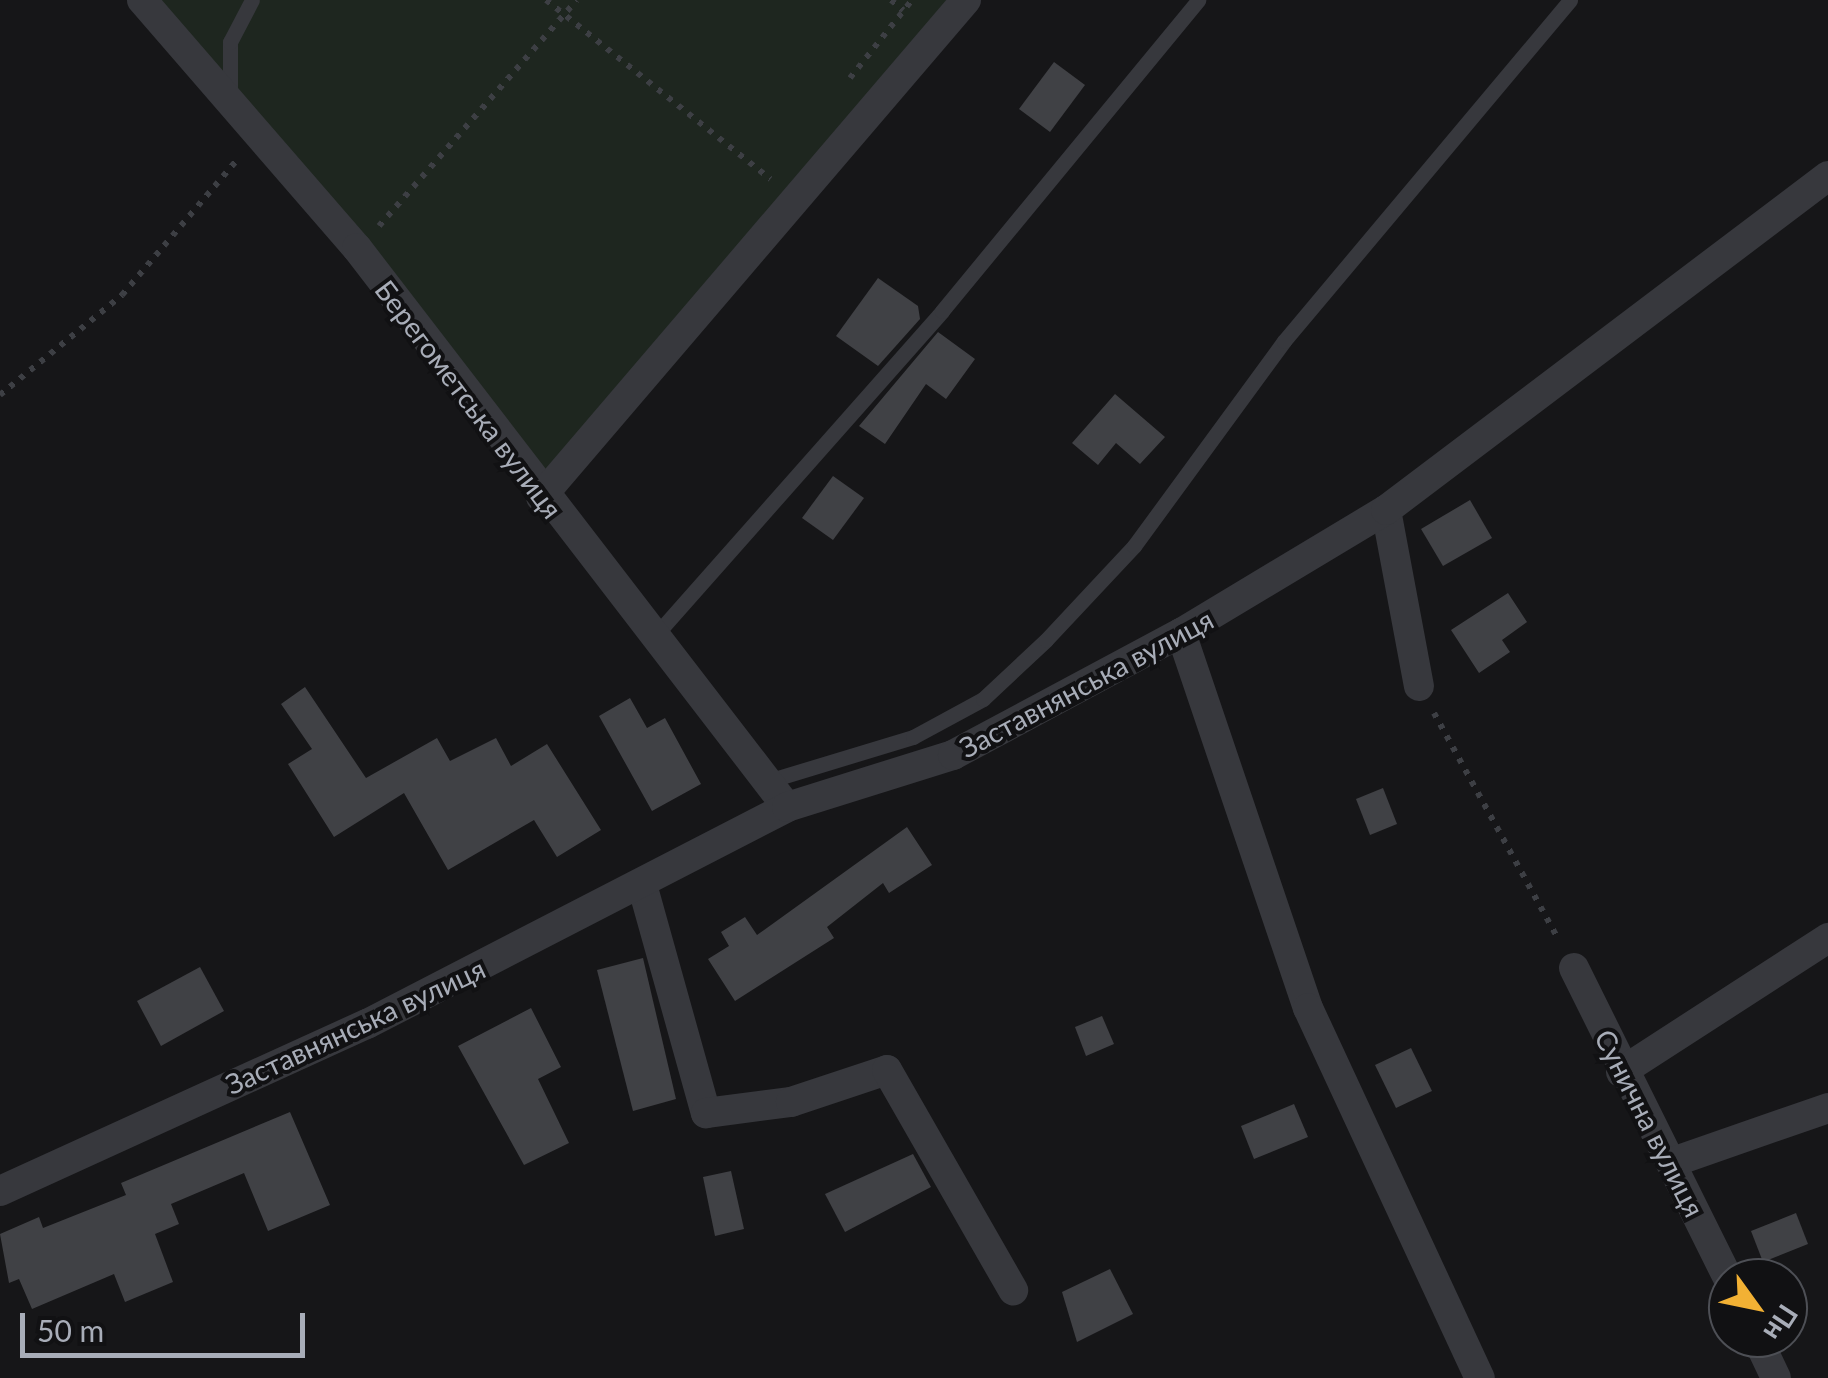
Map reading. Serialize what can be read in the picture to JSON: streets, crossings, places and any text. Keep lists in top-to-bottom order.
{
  "streets": {
    "street": ["Берегометська вулиця", "Заставнянська вулиця", "Сунична вулиця"]
  },
  "crossings": [
    ["Берегометська вулиця", "Заставнянська вулиця"]
  ],
  "scale_bar": "50 m",
  "north": "bottom right"
}
